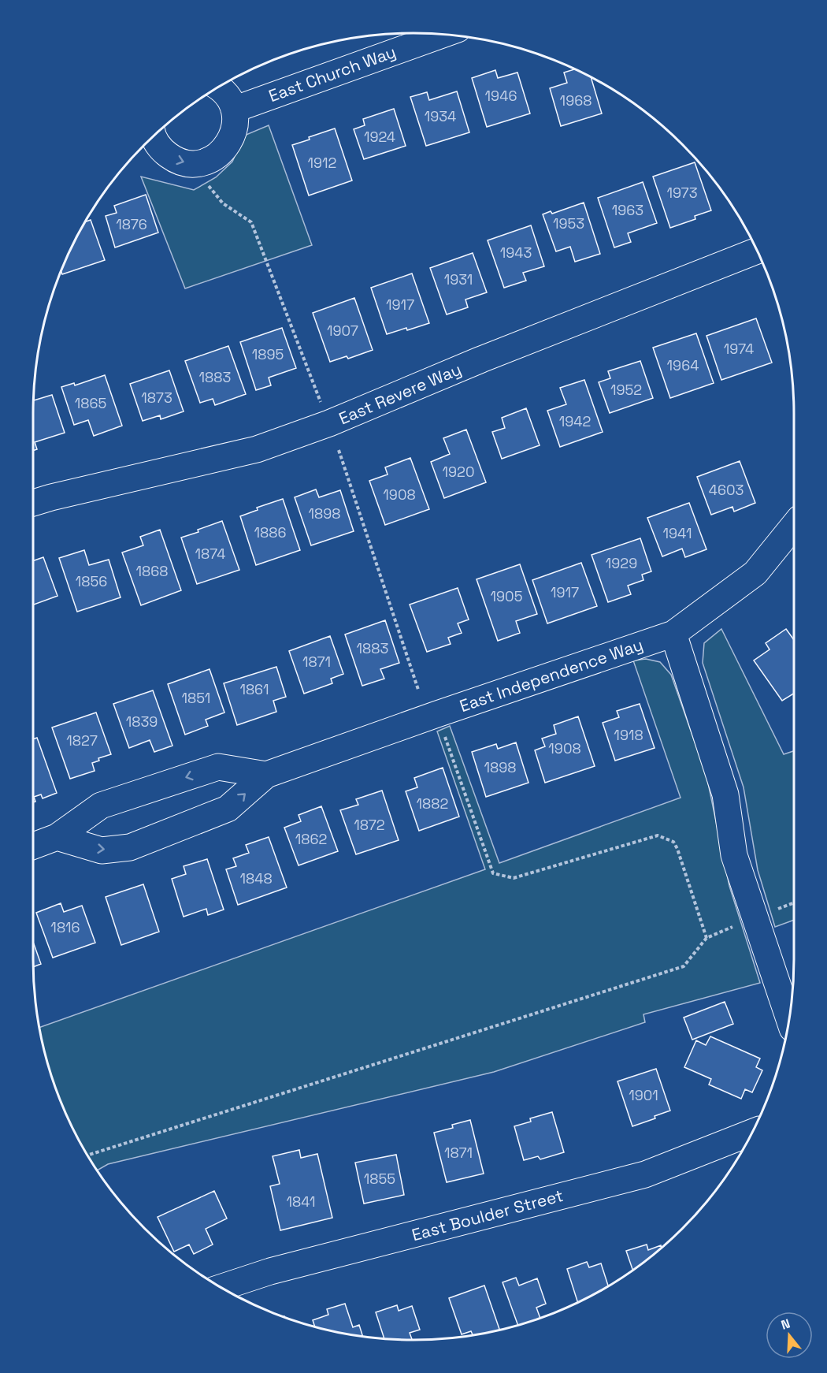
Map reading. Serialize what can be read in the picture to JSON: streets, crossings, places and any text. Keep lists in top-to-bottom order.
{
  "streets": {
    "street": [
      "East Church Way",
      "East Revere Way",
      "East Independence Way",
      "East Boulder Street"
    ]
  },
  "house_numbers": [
    "1946",
    "1968",
    "1934",
    "1924",
    "1912",
    "1973",
    "1963",
    "1953",
    "1876",
    "1943",
    "1931",
    "1917",
    "1907",
    "1974",
    "1895",
    "1964",
    "1883",
    "1952",
    "1873",
    "1865",
    "1942",
    "1920",
    "4603",
    "1908",
    "1898",
    "1886",
    "1941",
    "1874",
    "1929",
    "1868",
    "1856",
    "1917",
    "1905",
    "1883",
    "1871",
    "1861",
    "1851",
    "1839",
    "1918",
    "1827",
    "1908",
    "1898",
    "1882",
    "1872",
    "1862",
    "1848",
    "1816",
    "1901",
    "1871",
    "1855",
    "1841"
  ],
  "north": "top"
}
